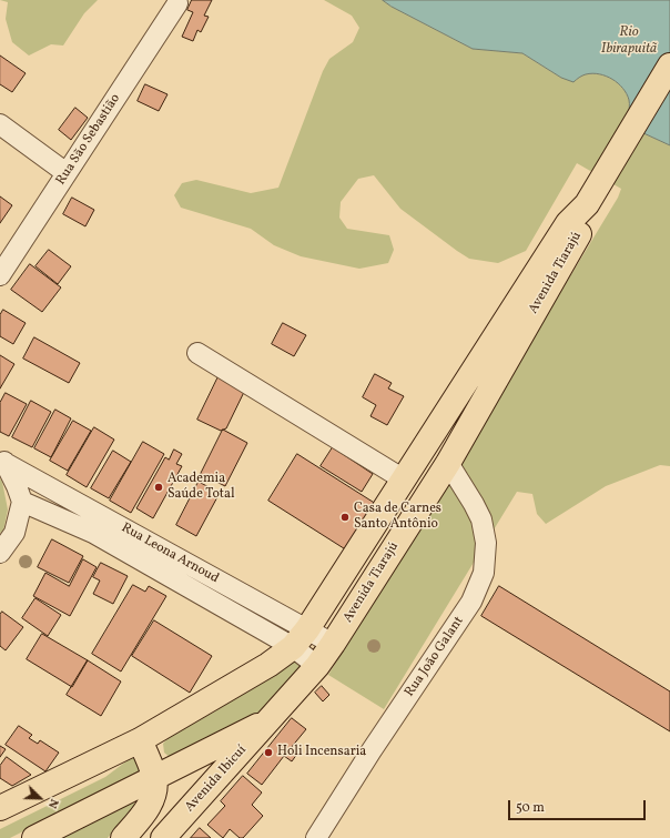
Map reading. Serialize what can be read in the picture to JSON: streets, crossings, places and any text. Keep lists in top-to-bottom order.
{
  "streets": {
    "main road": ["Avenida Tiarajú", "Avenida Ibicuí"],
    "street": ["Rua São Sebastião", "Rua Leona Arnoud", "Rua João Galant"]
  },
  "crossings": [
    ["Avenida Tiarajú", "Rua Leona Arnoud"],
    ["Avenida Tiarajú", "Rua João Galant"],
    ["Avenida Tiarajú", "Avenida Ibicuí"]
  ],
  "water": ["Rio Ibirapuitã"],
  "places": ["Academia Saúde Total", "Casa de Carnes Santo Antônio", "Holi Incensaria"],
  "scale_bar": "50 m",
  "north": "bottom right"
}
